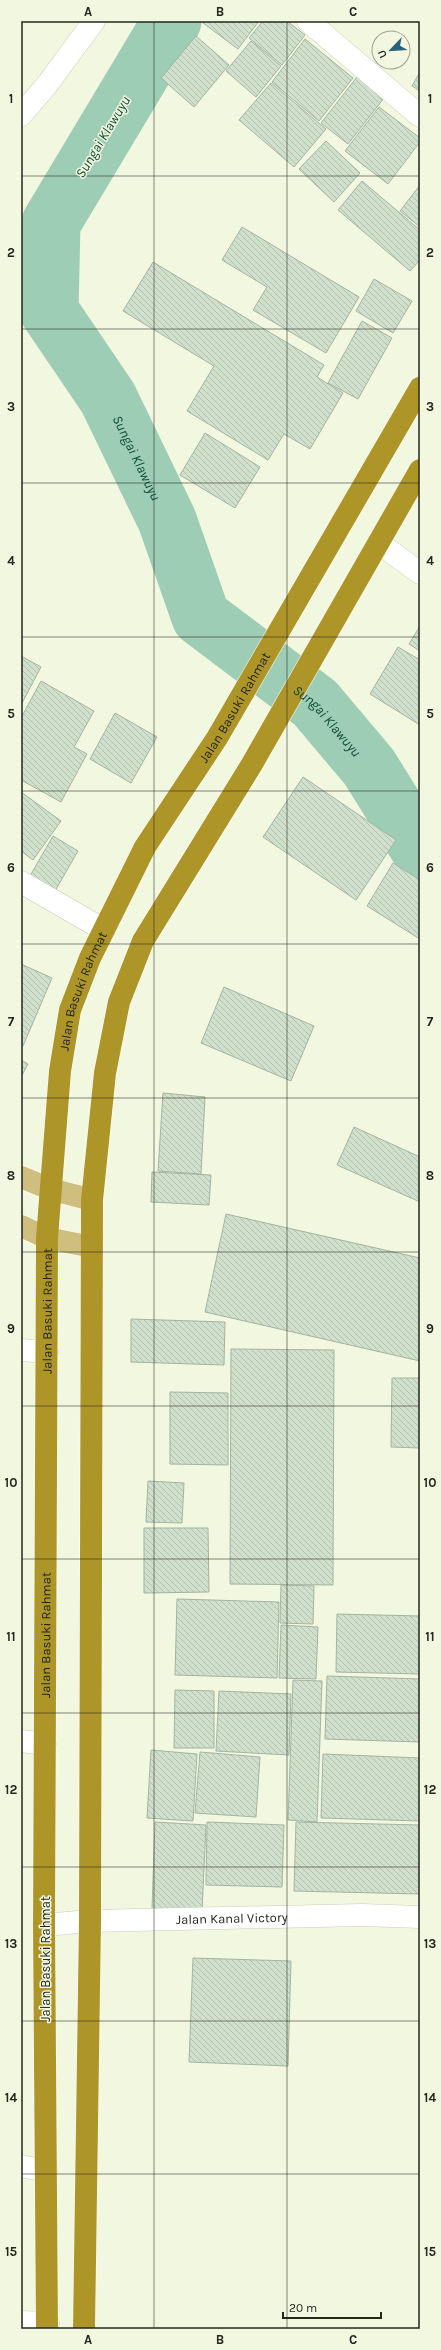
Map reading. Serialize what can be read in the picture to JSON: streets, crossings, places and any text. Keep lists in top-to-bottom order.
{
  "streets": {
    "highway": ["Jalan Basuki Rahmat"],
    "street": ["Jalan Kanal Victory"]
  },
  "crossings": [
    ["Jalan Basuki Rahmat", "Jalan Kanal Victory"]
  ],
  "water": ["Sungai Klawuyu"],
  "scale_bar": "20 m",
  "north": "bottom left",
  "grid": {
    "columns": ["A", "B", "C"],
    "rows": [
      "1",
      "2",
      "3",
      "4",
      "5",
      "6",
      "7",
      "8",
      "9",
      "10",
      "11",
      "12",
      "13",
      "14",
      "15"
    ]
  }
}
